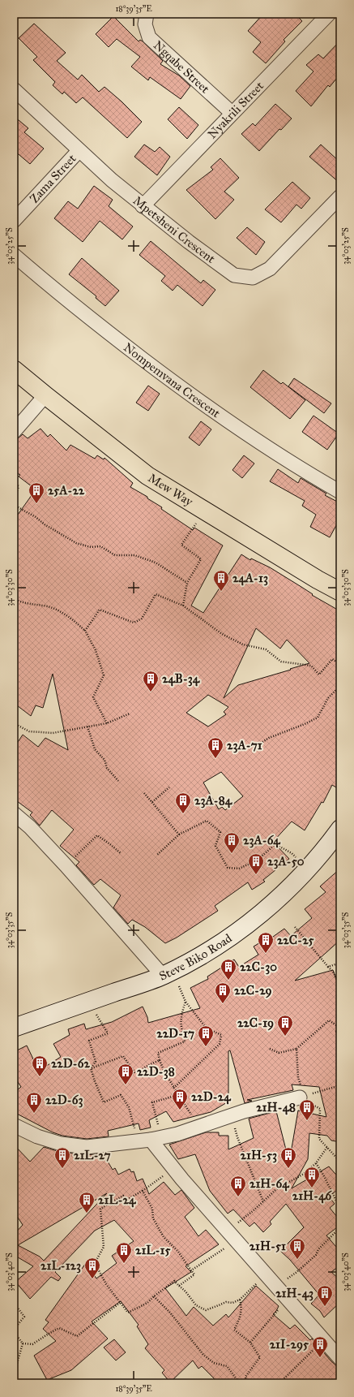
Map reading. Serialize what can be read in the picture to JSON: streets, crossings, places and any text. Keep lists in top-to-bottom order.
{
  "streets": {
    "main road": ["Mew Way"],
    "street": [
      "Ngqabe Street",
      "Nyakrili Street",
      "Zama Street",
      "Mpetsheni Crescent",
      "Nompemvana Crescent",
      "Steve Biko Road"
    ]
  },
  "crossings": [
    ["Ngqabe Street", "Nyakrili Street"],
    ["Nyakrili Street", "Mpetsheni Crescent"],
    ["Zama Street", "Mpetsheni Crescent"]
  ],
  "places": {
    "building": [
      "25A-22",
      "24A-13",
      "24B-34",
      "23A-71",
      "23A-84",
      "23A-64",
      "23A-50",
      "22C-25",
      "22C-30",
      "22C-29",
      "22C-19",
      "22D-17",
      "22D-62",
      "22D-38",
      "22D-24",
      "22D-63",
      "21H-48",
      "21L-27",
      "21H-53",
      "21H-46",
      "21H-64",
      "21L-24",
      "21H-51",
      "21L-15",
      "21L-123",
      "21H-43",
      "21I-295"
    ]
  },
  "coordinates": [
    "18°39'35\"E",
    "34°03'25\"S",
    "34°03'30\"S",
    "34°03'35\"S",
    "34°03'40\"S"
  ]
}
